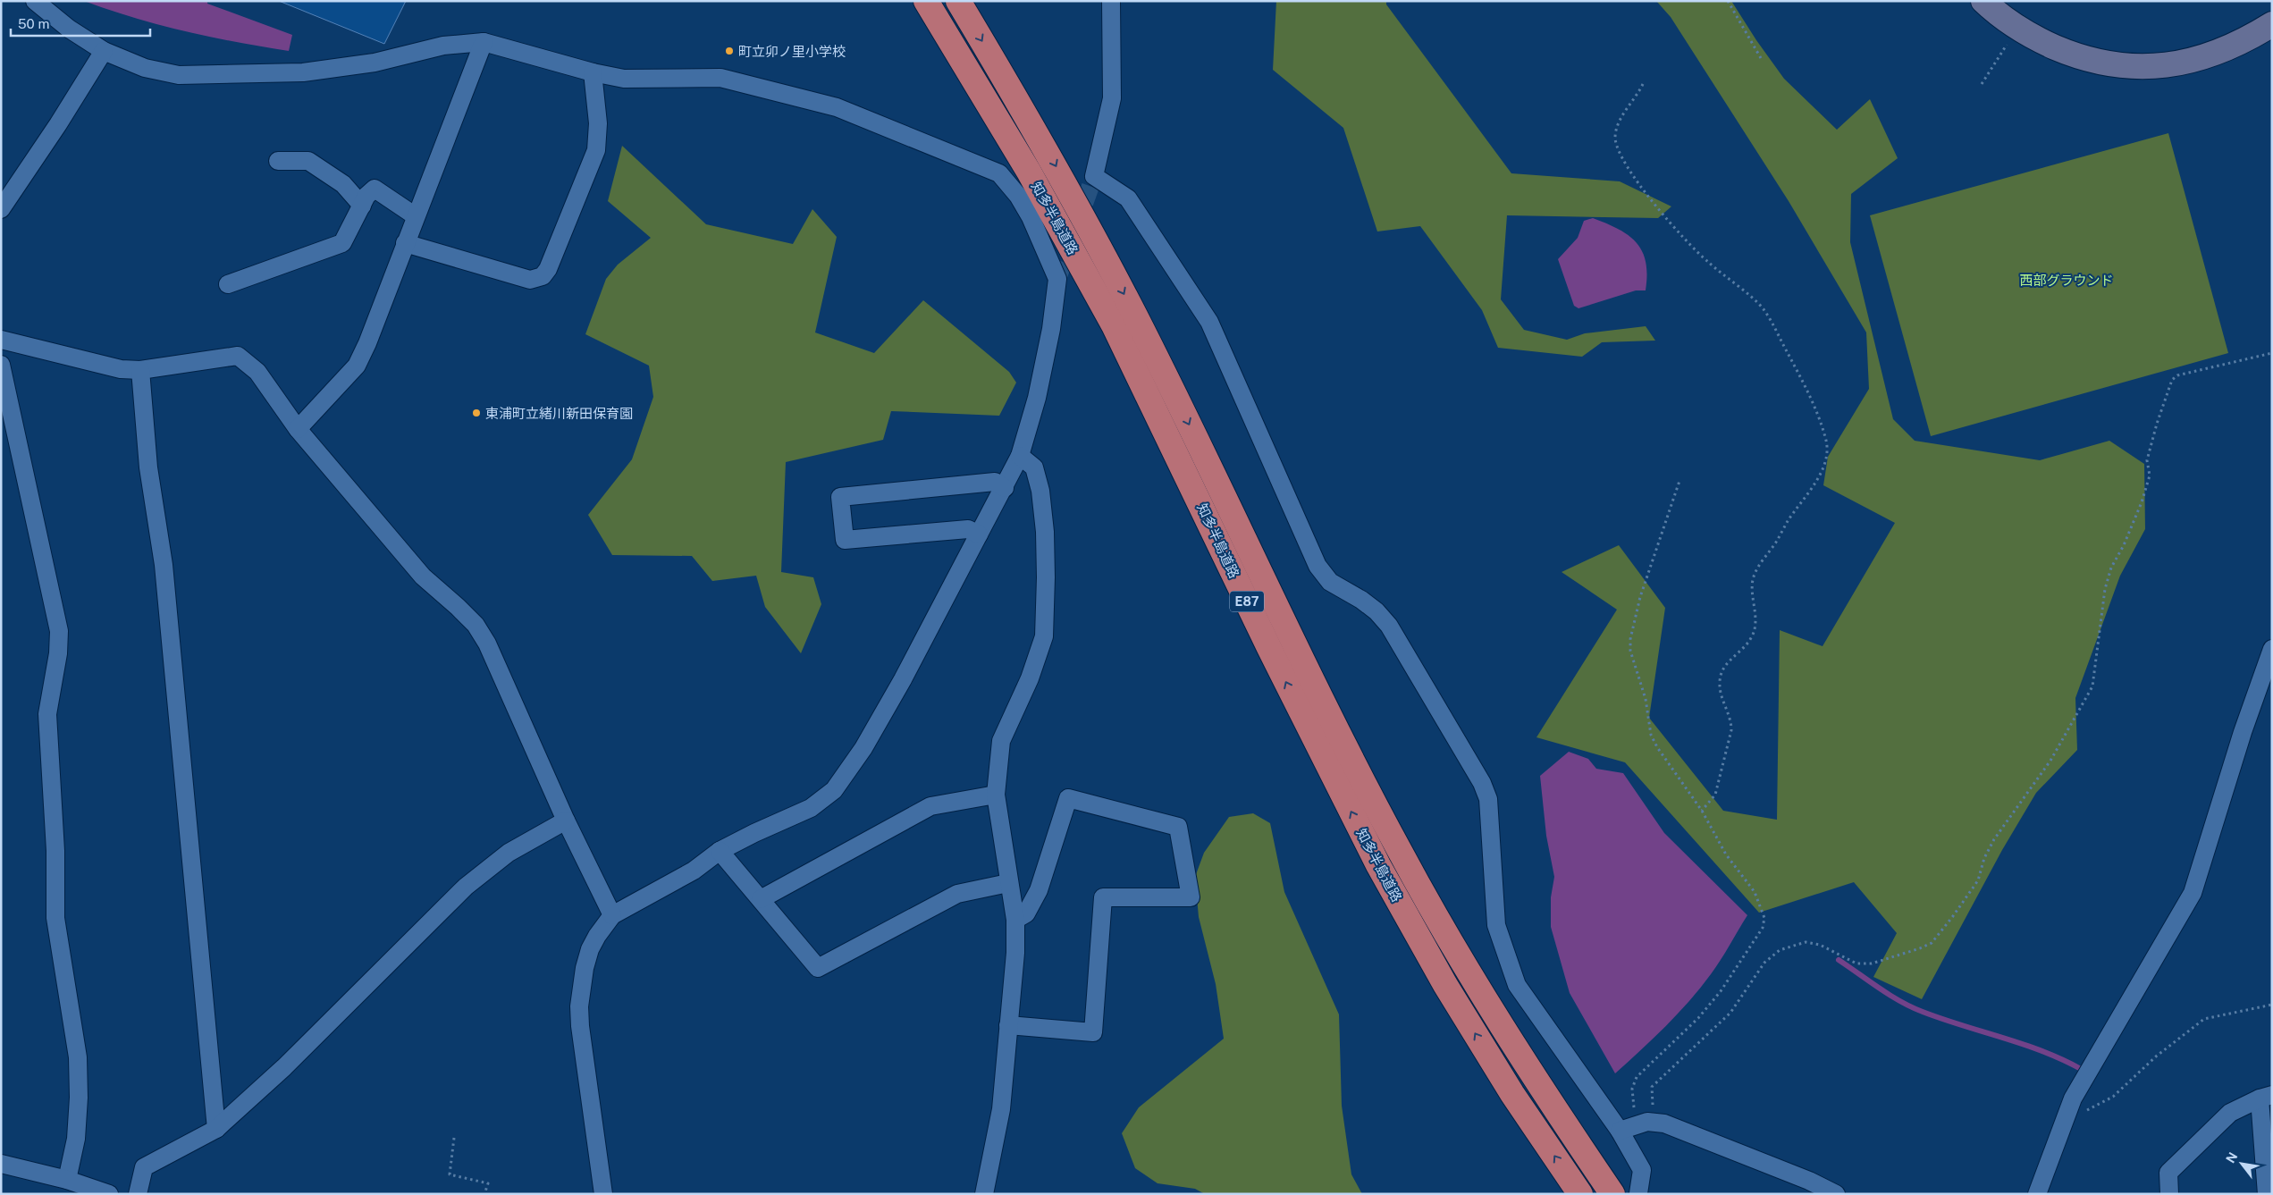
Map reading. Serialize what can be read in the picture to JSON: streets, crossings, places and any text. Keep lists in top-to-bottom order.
{
  "streets": {
    "highway": ["知多半島道路", "E87"]
  },
  "parks": ["西部グラウンド"],
  "places": ["町立卯ノ里小学校", "東浦町立緒川新田保育園"],
  "scale_bar": "50 m",
  "north": "top left"
}
